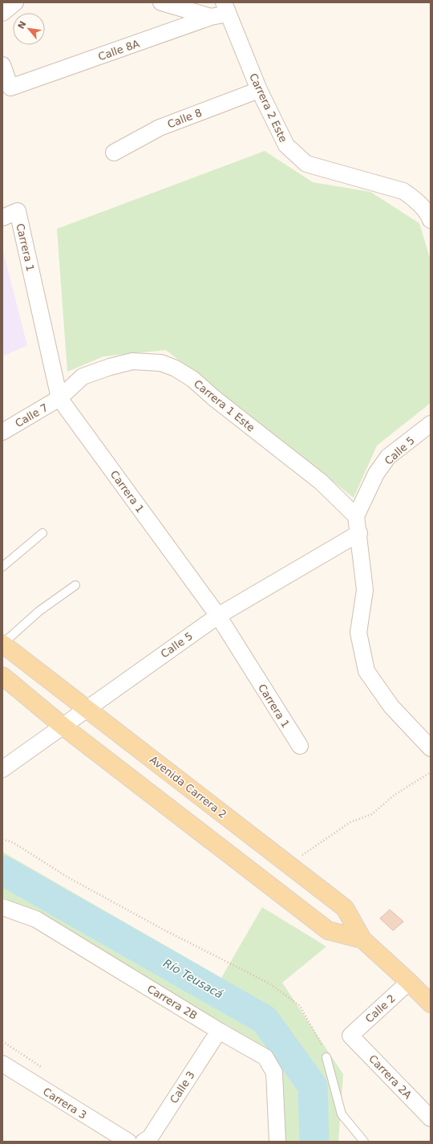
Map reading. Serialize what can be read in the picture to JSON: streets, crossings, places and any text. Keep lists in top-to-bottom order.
{
  "streets": {
    "main road": ["Avenida Carrera 2"],
    "street": [
      "Calle 8A",
      "Carrera 2 Este",
      "Calle 8",
      "Carrera 1",
      "Carrera 1 Este",
      "Calle 7",
      "Calle 5",
      "Carrera 2B",
      "Calle 2",
      "Carrera 2A",
      "Calle 3",
      "Carrera 3"
    ]
  },
  "crossings": [
    ["Calle 8A", "Carrera 2 Este"],
    ["Carrera 2 Este", "Calle 8"],
    ["Carrera 1", "Carrera 1 Este"],
    ["Carrera 1", "Calle 7"],
    ["Carrera 1", "Calle 5"],
    ["Carrera 1 Este", "Calle 7"],
    ["Carrera 1 Este", "Calle 5"],
    ["Calle 5", "Avenida Carrera 2"],
    ["Avenida Carrera 2", "Calle 2"],
    ["Carrera 2B", "Calle 3"],
    ["Calle 2", "Carrera 2A"]
  ],
  "water": ["Río Teusacá"],
  "north": "top left"
}
